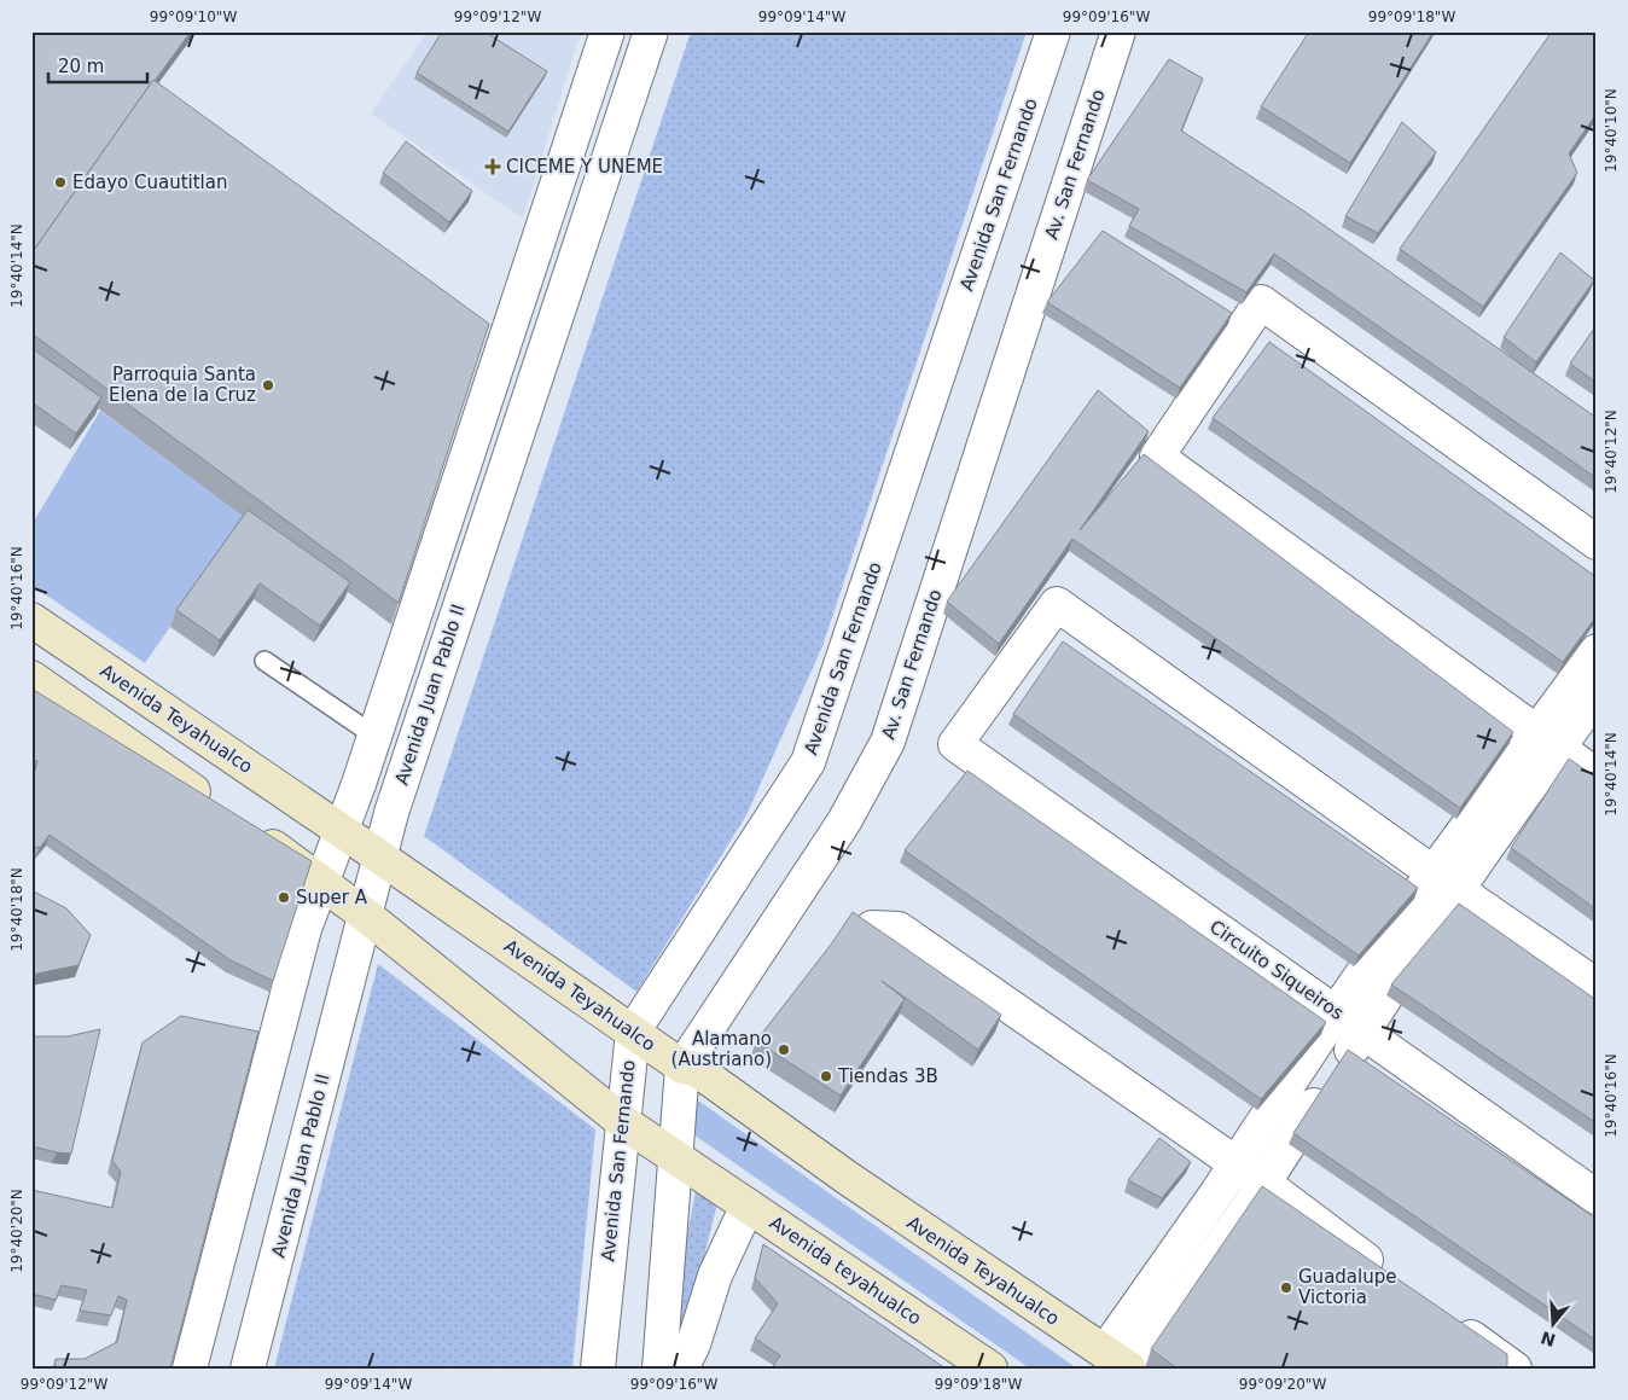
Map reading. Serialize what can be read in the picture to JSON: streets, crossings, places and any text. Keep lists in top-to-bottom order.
{
  "streets": {
    "main road": ["Avenida Teyahualco", "Avenida teyahualco"],
    "street": [
      "Av. San Fernando",
      "Avenida San Fernando",
      "Avenida Juan Pablo II",
      "Circuito Siqueiros"
    ]
  },
  "crossings": [
    ["Av. San Fernando", "Avenida Teyahualco"],
    ["Av. San Fernando", "Avenida teyahualco"],
    ["Avenida San Fernando", "Avenida Teyahualco"],
    ["Avenida Juan Pablo II", "Avenida Teyahualco"]
  ],
  "places": {
    "health": ["CICEME Y UNEME"],
    "other": [
      "Edayo Cuautitlan",
      "Parroquia Santa Elena de la Cruz",
      "Super A",
      "Alamano (Austriano)",
      "Tiendas 3B",
      "Guadalupe Victoria"
    ]
  },
  "scale_bar": "20 m",
  "north": "bottom",
  "coordinates": [
    "99°09'10\"W",
    "99°09'12\"W",
    "99°09'14\"W",
    "99°09'16\"W",
    "99°09'18\"W",
    "19°40'10\"N",
    "19°40'14\"N",
    "19°40'12\"N",
    "19°40'16\"N",
    "19°40'18\"N",
    "19°40'20\"N",
    "99°09'20\"W"
  ]
}
